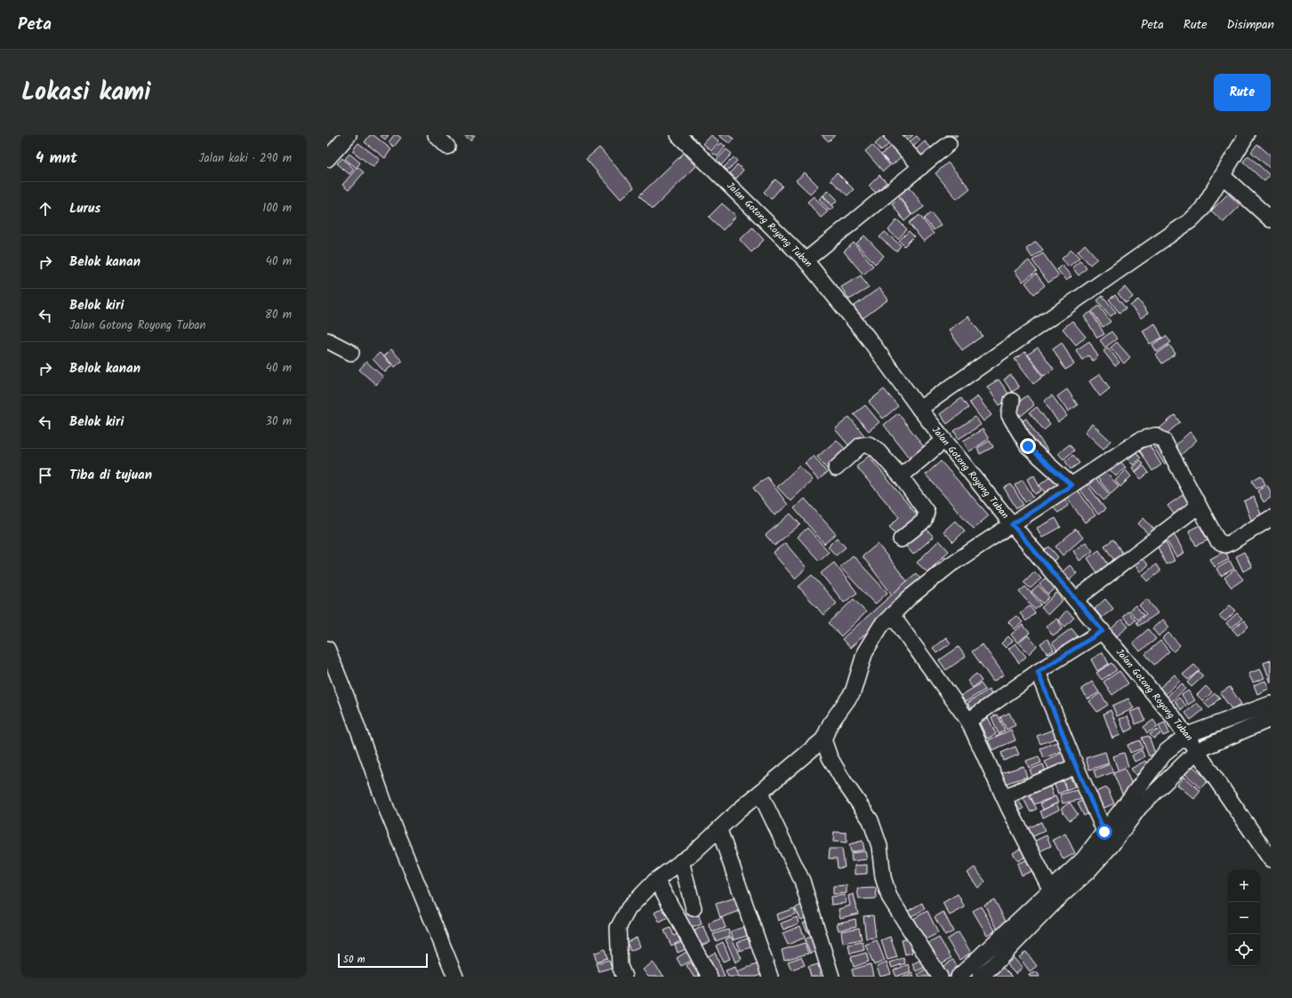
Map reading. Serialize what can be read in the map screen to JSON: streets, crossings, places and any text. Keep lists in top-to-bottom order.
{
  "streets": {
    "street": ["Jalan Gotong Royong Tuban"]
  },
  "scale_bar": "50 m",
  "page": {
    "header": "Peta",
    "nav": ["Peta", "Rute", "Disimpan"],
    "title": "Lokasi kami",
    "buttons": "Rute",
    "heading": ["4 mnt", "Jalan kaki · 290 m"],
    "list": [
      ["Lurus", "100 m"],
      ["Belok kanan", "40 m"],
      ["Belok kiri", "Jalan Gotong Royong Tuban", "80 m"],
      ["Belok kanan", "40 m"],
      ["Belok kiri", "30 m"],
      "Tiba di tujuan"
    ],
    "map_buttons": ["+", "−"],
    "scale": "50 m"
  }
}
